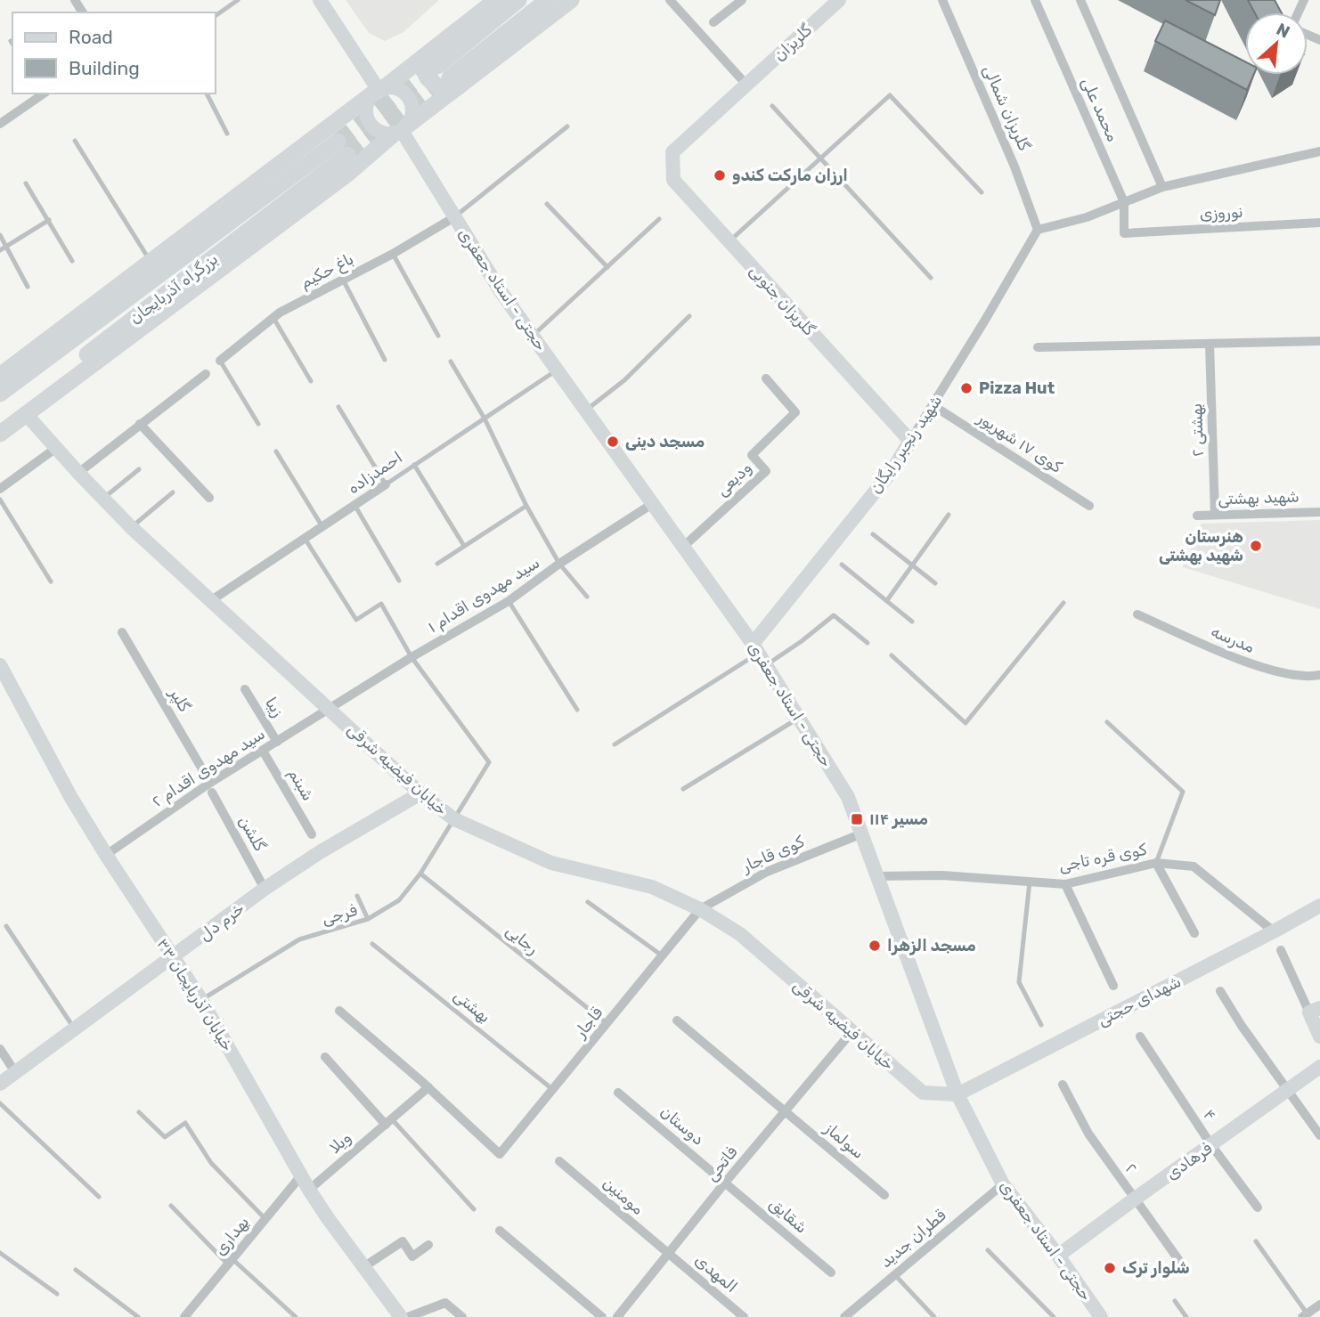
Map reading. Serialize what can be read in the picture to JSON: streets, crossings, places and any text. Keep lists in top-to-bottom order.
{
  "streets": {
    "highway": ["بزرگراه آذربایجان"],
    "street": [
      "گلریزان",
      "گلریزان شمالی",
      "محمد علی",
      "نوروزی",
      "باغ حکیم",
      "حجتی - استاد جعفری",
      "گلریزان جنوبی",
      "بهشتی ۲",
      "کوی ۱۷ شهریور",
      "شهید رنجبر رایگان",
      "احمدزاده",
      "ودیعی",
      "شهید بهشتی",
      "سید مهدوی اقدام ۱",
      "مدرسه",
      "گلپر",
      "زیبا",
      "سید مهدوی اقدام ۲",
      "خیابان فیضیه شرقی",
      "شبنم",
      "گلشن",
      "کوی قاجار",
      "کوی قره تاجی",
      "خرم دل",
      "خیابان آذربایجان ۳۳",
      "شهدای حجتی",
      "قاجار",
      "۴",
      "دوستان",
      "سولماز",
      "ویلا",
      "فرهادی",
      "فاتحی",
      "۲",
      "مومنین",
      "شقایق",
      "بهداری",
      "قطران جدید",
      "المهدی"
    ],
    "lane": ["فرجی", "رجایی", "بهشتی"]
  },
  "crossings": [
    ["گلریزان", "گلریزان جنوبی"],
    ["گلریزان شمالی", "شهید رنجبر رایگان"],
    ["محمد علی", "نوروزی"],
    ["باغ حکیم", "حجتی - استاد جعفری"],
    ["حجتی - استاد جعفری", "شهید رنجبر رایگان"],
    ["حجتی - استاد جعفری", "احمدزاده"],
    ["حجتی - استاد جعفری", "ودیعی"],
    ["حجتی - استاد جعفری", "سید مهدوی اقدام ۱"],
    ["حجتی - استاد جعفری", "خیابان فیضیه شرقی"],
    ["حجتی - استاد جعفری", "کوی قاجار"],
    ["حجتی - استاد جعفری", "کوی قره تاجی"],
    ["حجتی - استاد جعفری", "شهدای حجتی"],
    ["حجتی - استاد جعفری", "فرهادی"],
    ["حجتی - استاد جعفری", "قطران جدید"],
    ["گلریزان جنوبی", "شهید رنجبر رایگان"],
    ["بهشتی ۲", "شهید بهشتی"],
    ["کوی ۱۷ شهریور", "شهید رنجبر رایگان"],
    ["احمدزاده", "خیابان فیضیه شرقی"],
    ["سید مهدوی اقدام ۱", "سید مهدوی اقدام ۲"],
    ["سید مهدوی اقدام ۱", "خیابان فیضیه شرقی"],
    ["سید مهدوی اقدام ۱", "فرجی"],
    ["گلپر", "سید مهدوی اقدام ۲"],
    ["گلپر", "گلشن"],
    ["زیبا", "سید مهدوی اقدام ۲"],
    ["سید مهدوی اقدام ۲", "خیابان فیضیه شرقی"],
    ["سید مهدوی اقدام ۲", "شبنم"],
    ["سید مهدوی اقدام ۲", "گلشن"],
    ["سید مهدوی اقدام ۲", "خیابان آذربایجان ۳۳"],
    ["خیابان فیضیه شرقی", "کوی قاجار"],
    ["خیابان فیضیه شرقی", "فرجی"],
    ["خیابان فیضیه شرقی", "خرم دل"],
    ["خیابان فیضیه شرقی", "شهدای حجتی"],
    ["خیابان فیضیه شرقی", "قاجار"],
    ["خیابان فیضیه شرقی", "فاتحی"],
    ["گلشن", "خرم دل"],
    ["کوی قاجار", "قاجار"],
    ["کوی قره تاجی", "شهدای حجتی"],
    ["فرجی", "رجایی"],
    ["فرجی", "خیابان آذربایجان ۳۳"],
    ["خرم دل", "خیابان آذربایجان ۳۳"],
    ["رجایی", "قاجار"],
    ["خیابان آذربایجان ۳۳", "ویلا"],
    ["خیابان آذربایجان ۳۳", "بهداری"],
    ["بهشتی", "قاجار"],
    ["قاجار", "ویلا"],
    ["۴", "فرهادی"],
    ["دوستان", "فاتحی"],
    ["دوستان", "شقایق"],
    ["سولماز", "فاتحی"],
    ["فرهادی", "۲"],
    ["فاتحی", "مومنین"],
    ["فاتحی", "شقایق"],
    ["فاتحی", "المهدی"],
    ["مومنین", "المهدی"]
  ],
  "places": {
    "other": [
      "ارزان مارکت کندو",
      "Pizza Hut",
      "مسجد دینی",
      "هنرستان شهید بهشتی",
      "مسجد الزهرا",
      "شلوار ترک"
    ],
    "transit": ["مسیر ۱۱۴"]
  },
  "legend": ["Road", "Building"],
  "north": "top right"
}
